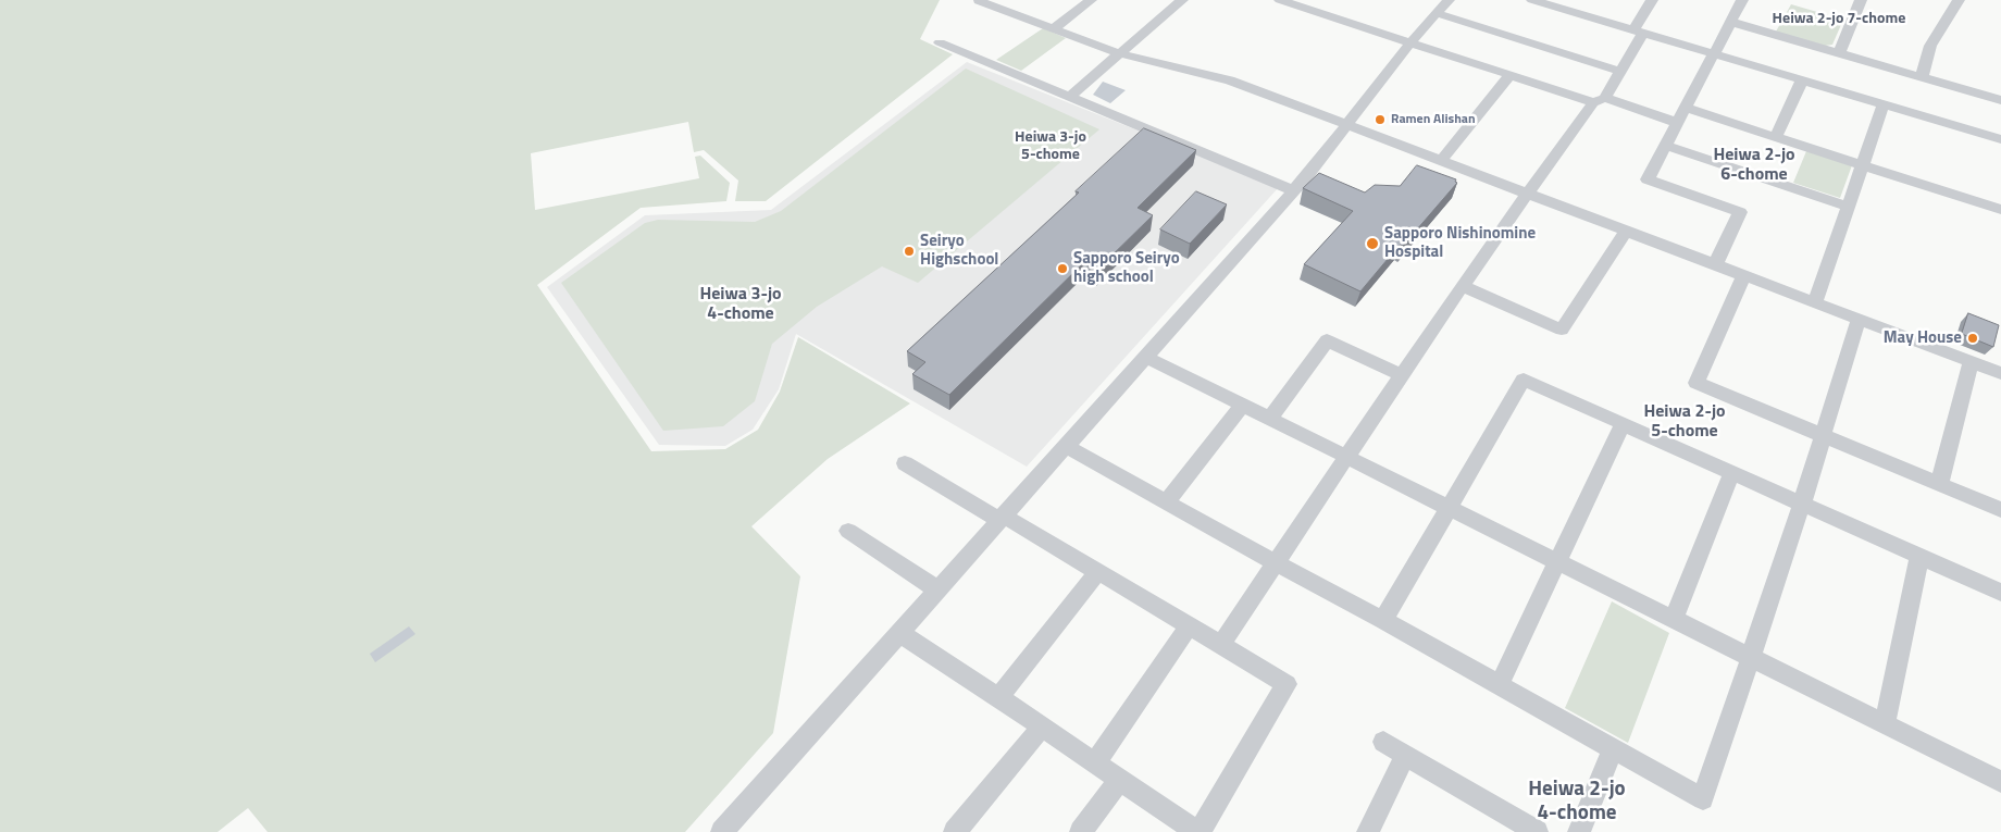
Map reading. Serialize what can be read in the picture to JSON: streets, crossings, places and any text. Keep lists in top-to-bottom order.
{
  "districts": [
    "Heiwa 2-jo 7-chome",
    "Heiwa 3-jo 5-chome",
    "Heiwa 2-jo 6-chome",
    "Heiwa 3-jo 4-chome",
    "Heiwa 2-jo 5-chome",
    "Heiwa 2-jo 4-chome"
  ],
  "places": [
    "Ramen Alishan",
    "Sapporo Nishinomine Hospital",
    "Seiryo Highschool",
    "Sapporo Seiryo high school",
    "May House"
  ]
}
